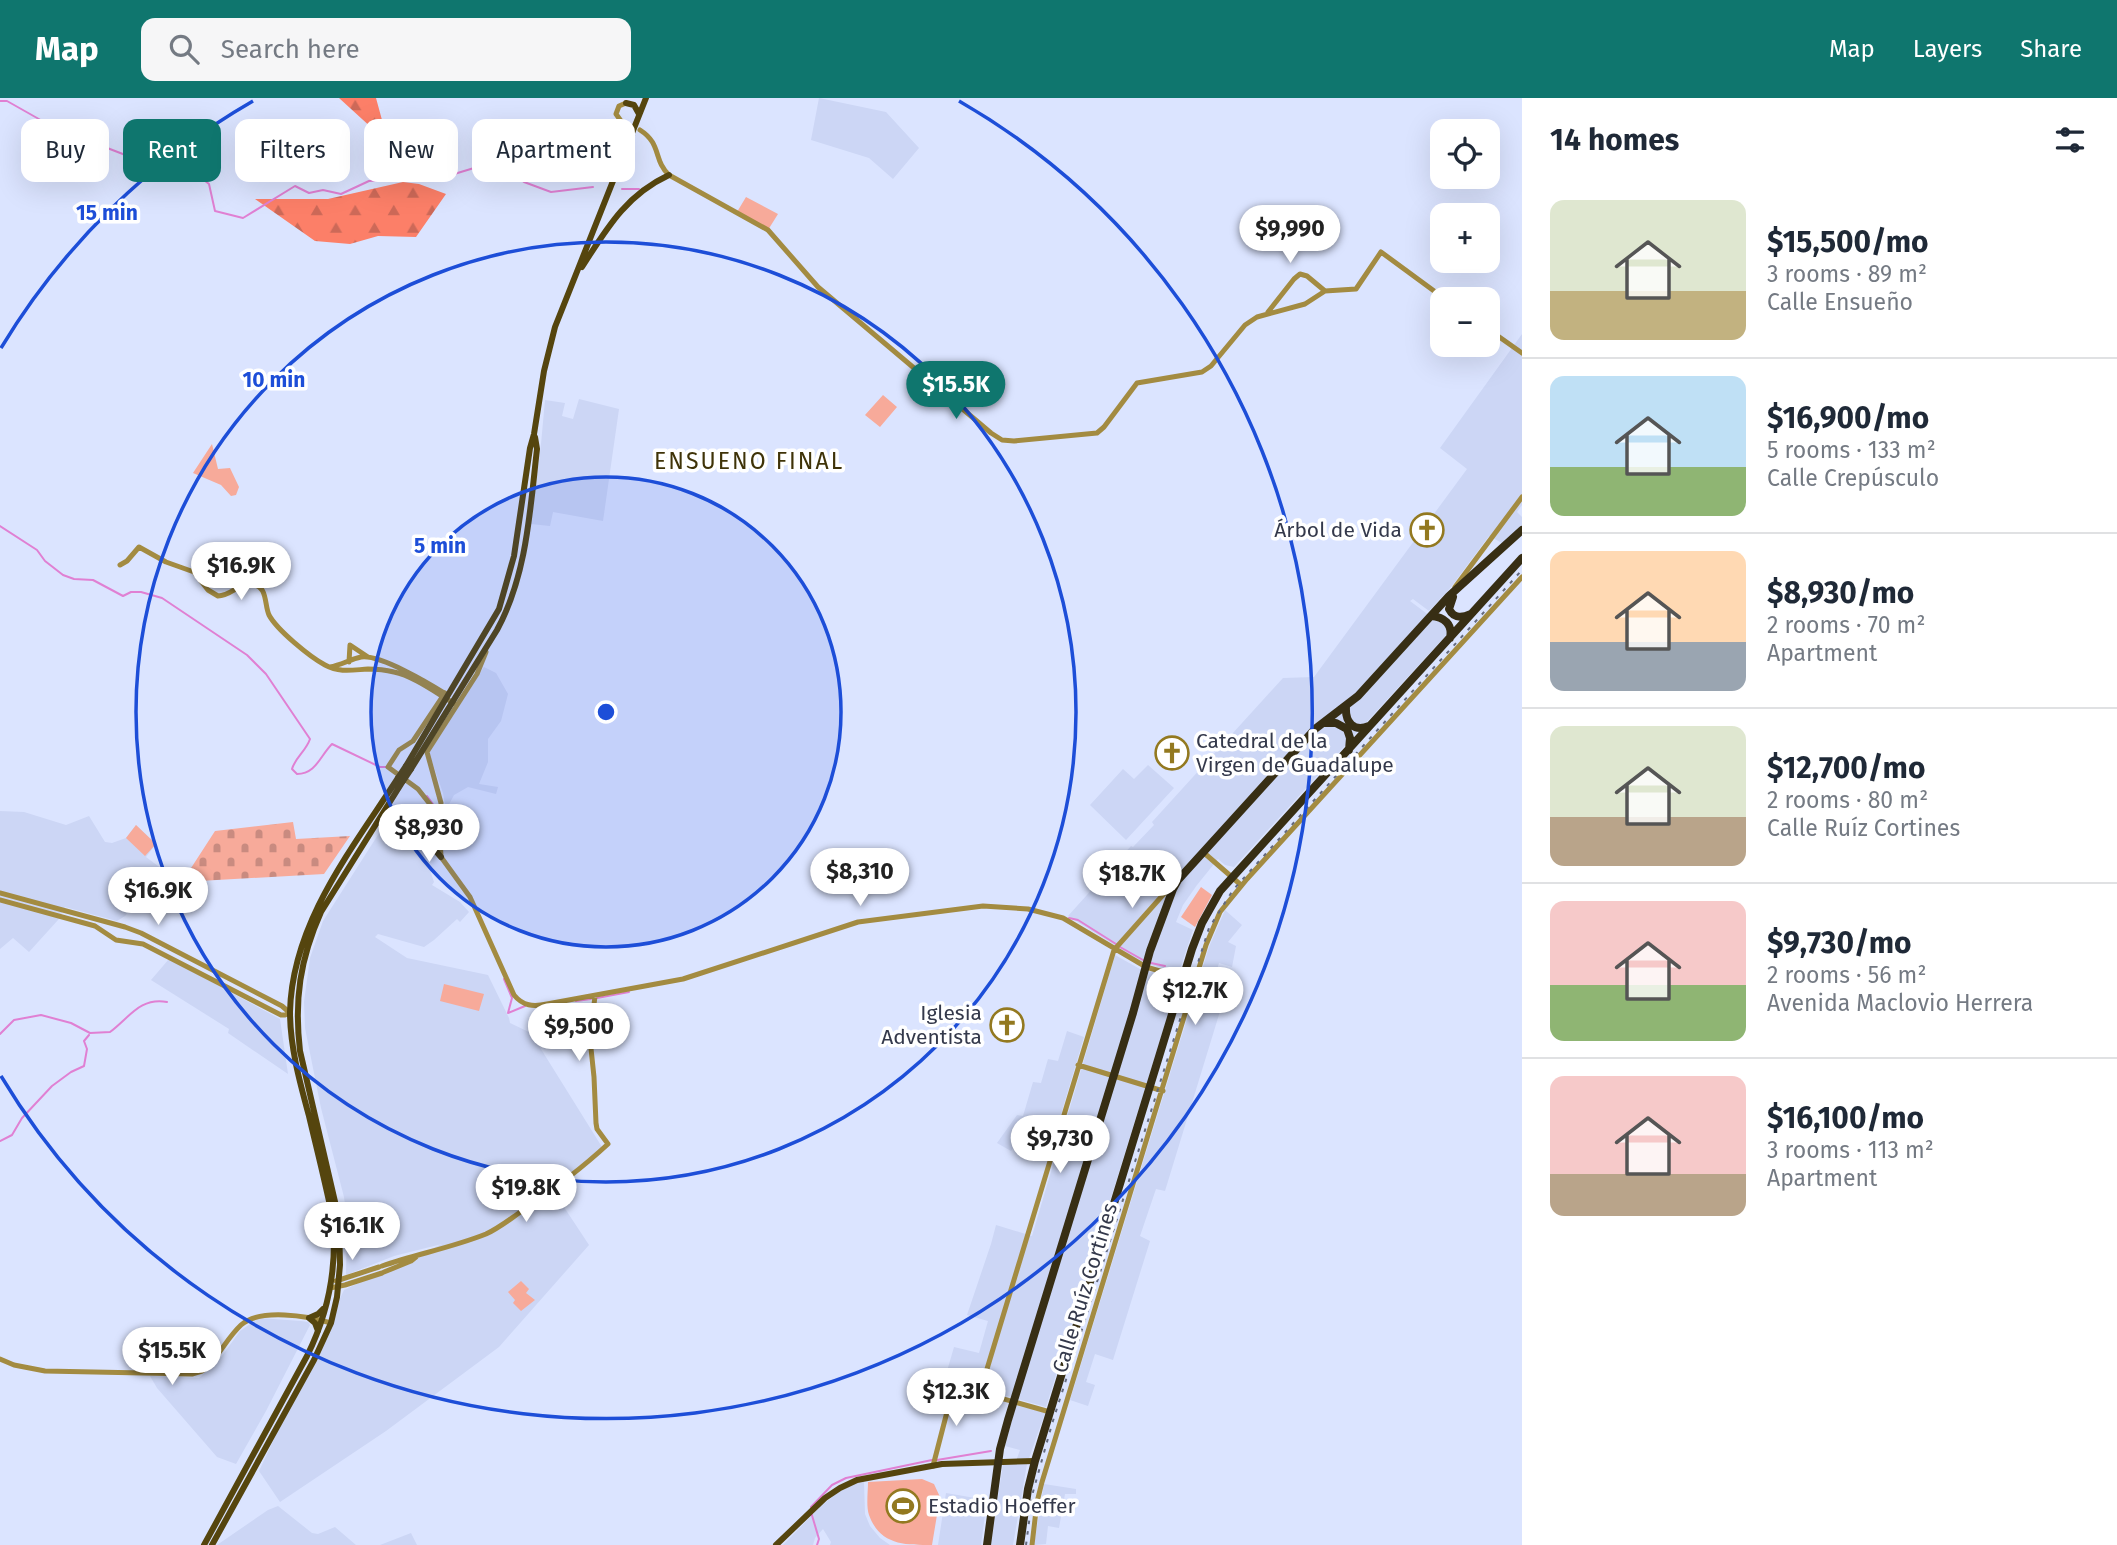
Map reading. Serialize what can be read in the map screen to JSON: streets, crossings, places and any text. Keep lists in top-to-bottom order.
{
  "streets": {
    "street": ["Calle Ruíz Cortines"]
  },
  "districts": ["ENSUENO FINAL"],
  "places": {
    "church": ["Árbol de Vida", "Catedral de la Virgen de Guadalupe", "Iglesia Adventista"],
    "sports": ["Estadio Hoeffer"]
  },
  "page": {
    "header": "Map",
    "search": "Search here",
    "nav": ["Map", "Layers", "Share"],
    "heading": "14 homes",
    "map_buttons": ["+", "−"],
    "chip": [
      "Buy",
      "Rent",
      "Filters",
      "New",
      "Apartment"
    ],
    "list": [
      {
        "name": "$15,500/mo",
        "note": "3 rooms · 89 m² · Calle Ensueño"
      },
      {
        "name": "$16,900/mo",
        "note": "5 rooms · 133 m² · Calle Crepúsculo"
      },
      {
        "name": "$8,930/mo",
        "note": "2 rooms · 70 m² · Apartment"
      },
      {
        "name": "$12,700/mo",
        "note": "2 rooms · 80 m² · Calle Ruíz Cortines"
      },
      {
        "name": "$9,730/mo",
        "note": "2 rooms · 56 m² · Avenida Maclovio Herrera"
      },
      {
        "name": "$16,100/mo",
        "note": "3 rooms · 113 m² · Apartment"
      }
    ],
    "price": [
      "$9,990",
      "$15.5K",
      "$16.9K",
      "$8,930",
      "$8,310",
      "$18.7K",
      "$16.9K",
      "$12.7K",
      "$9,500",
      "$9,730",
      "$19.8K",
      "$16.1K",
      "$15.5K",
      "$12.3K"
    ]
  },
  "rings": ["15 min", "10 min", "5 min"]
}
